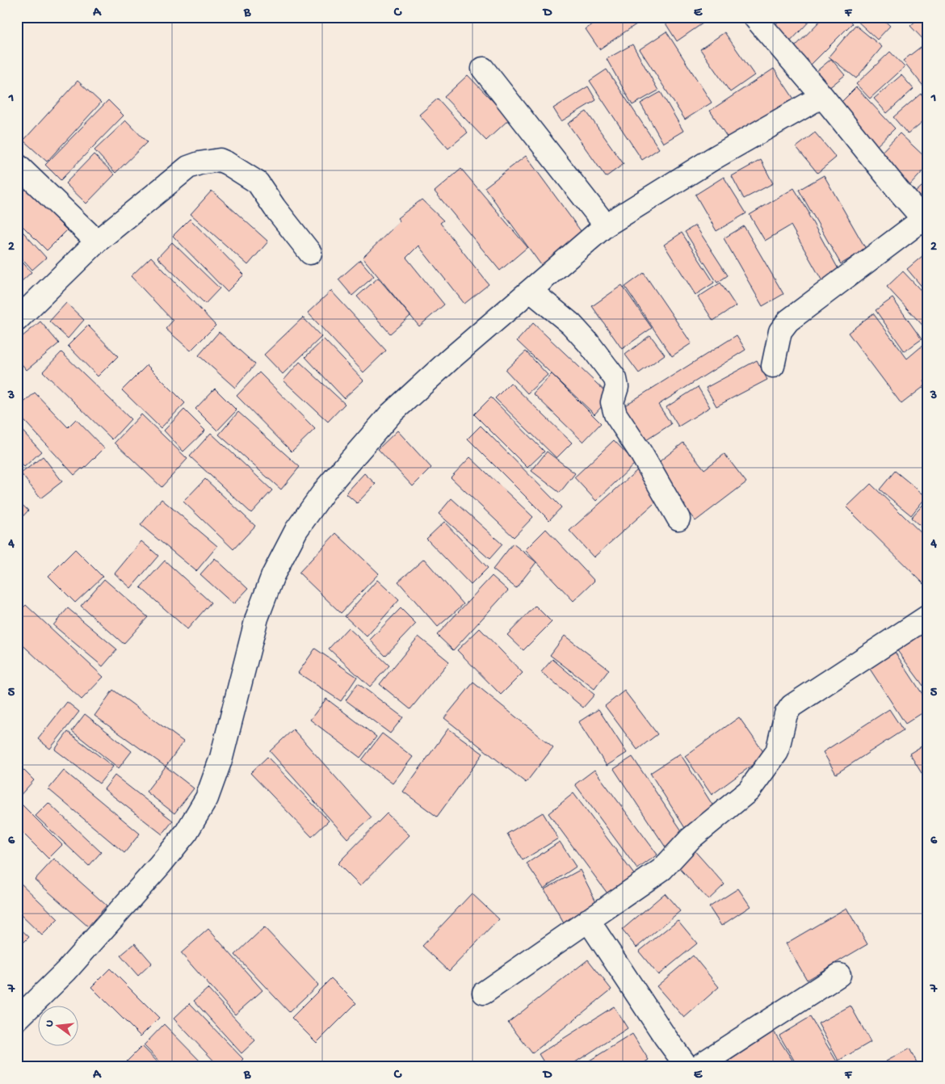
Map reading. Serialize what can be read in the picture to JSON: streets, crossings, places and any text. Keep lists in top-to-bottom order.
{
  "north": "left",
  "grid": {
    "columns": [
      "A",
      "B",
      "C",
      "D",
      "E",
      "F"
    ],
    "rows": [
      "1",
      "2",
      "3",
      "4",
      "5",
      "6",
      "7"
    ]
  }
}
